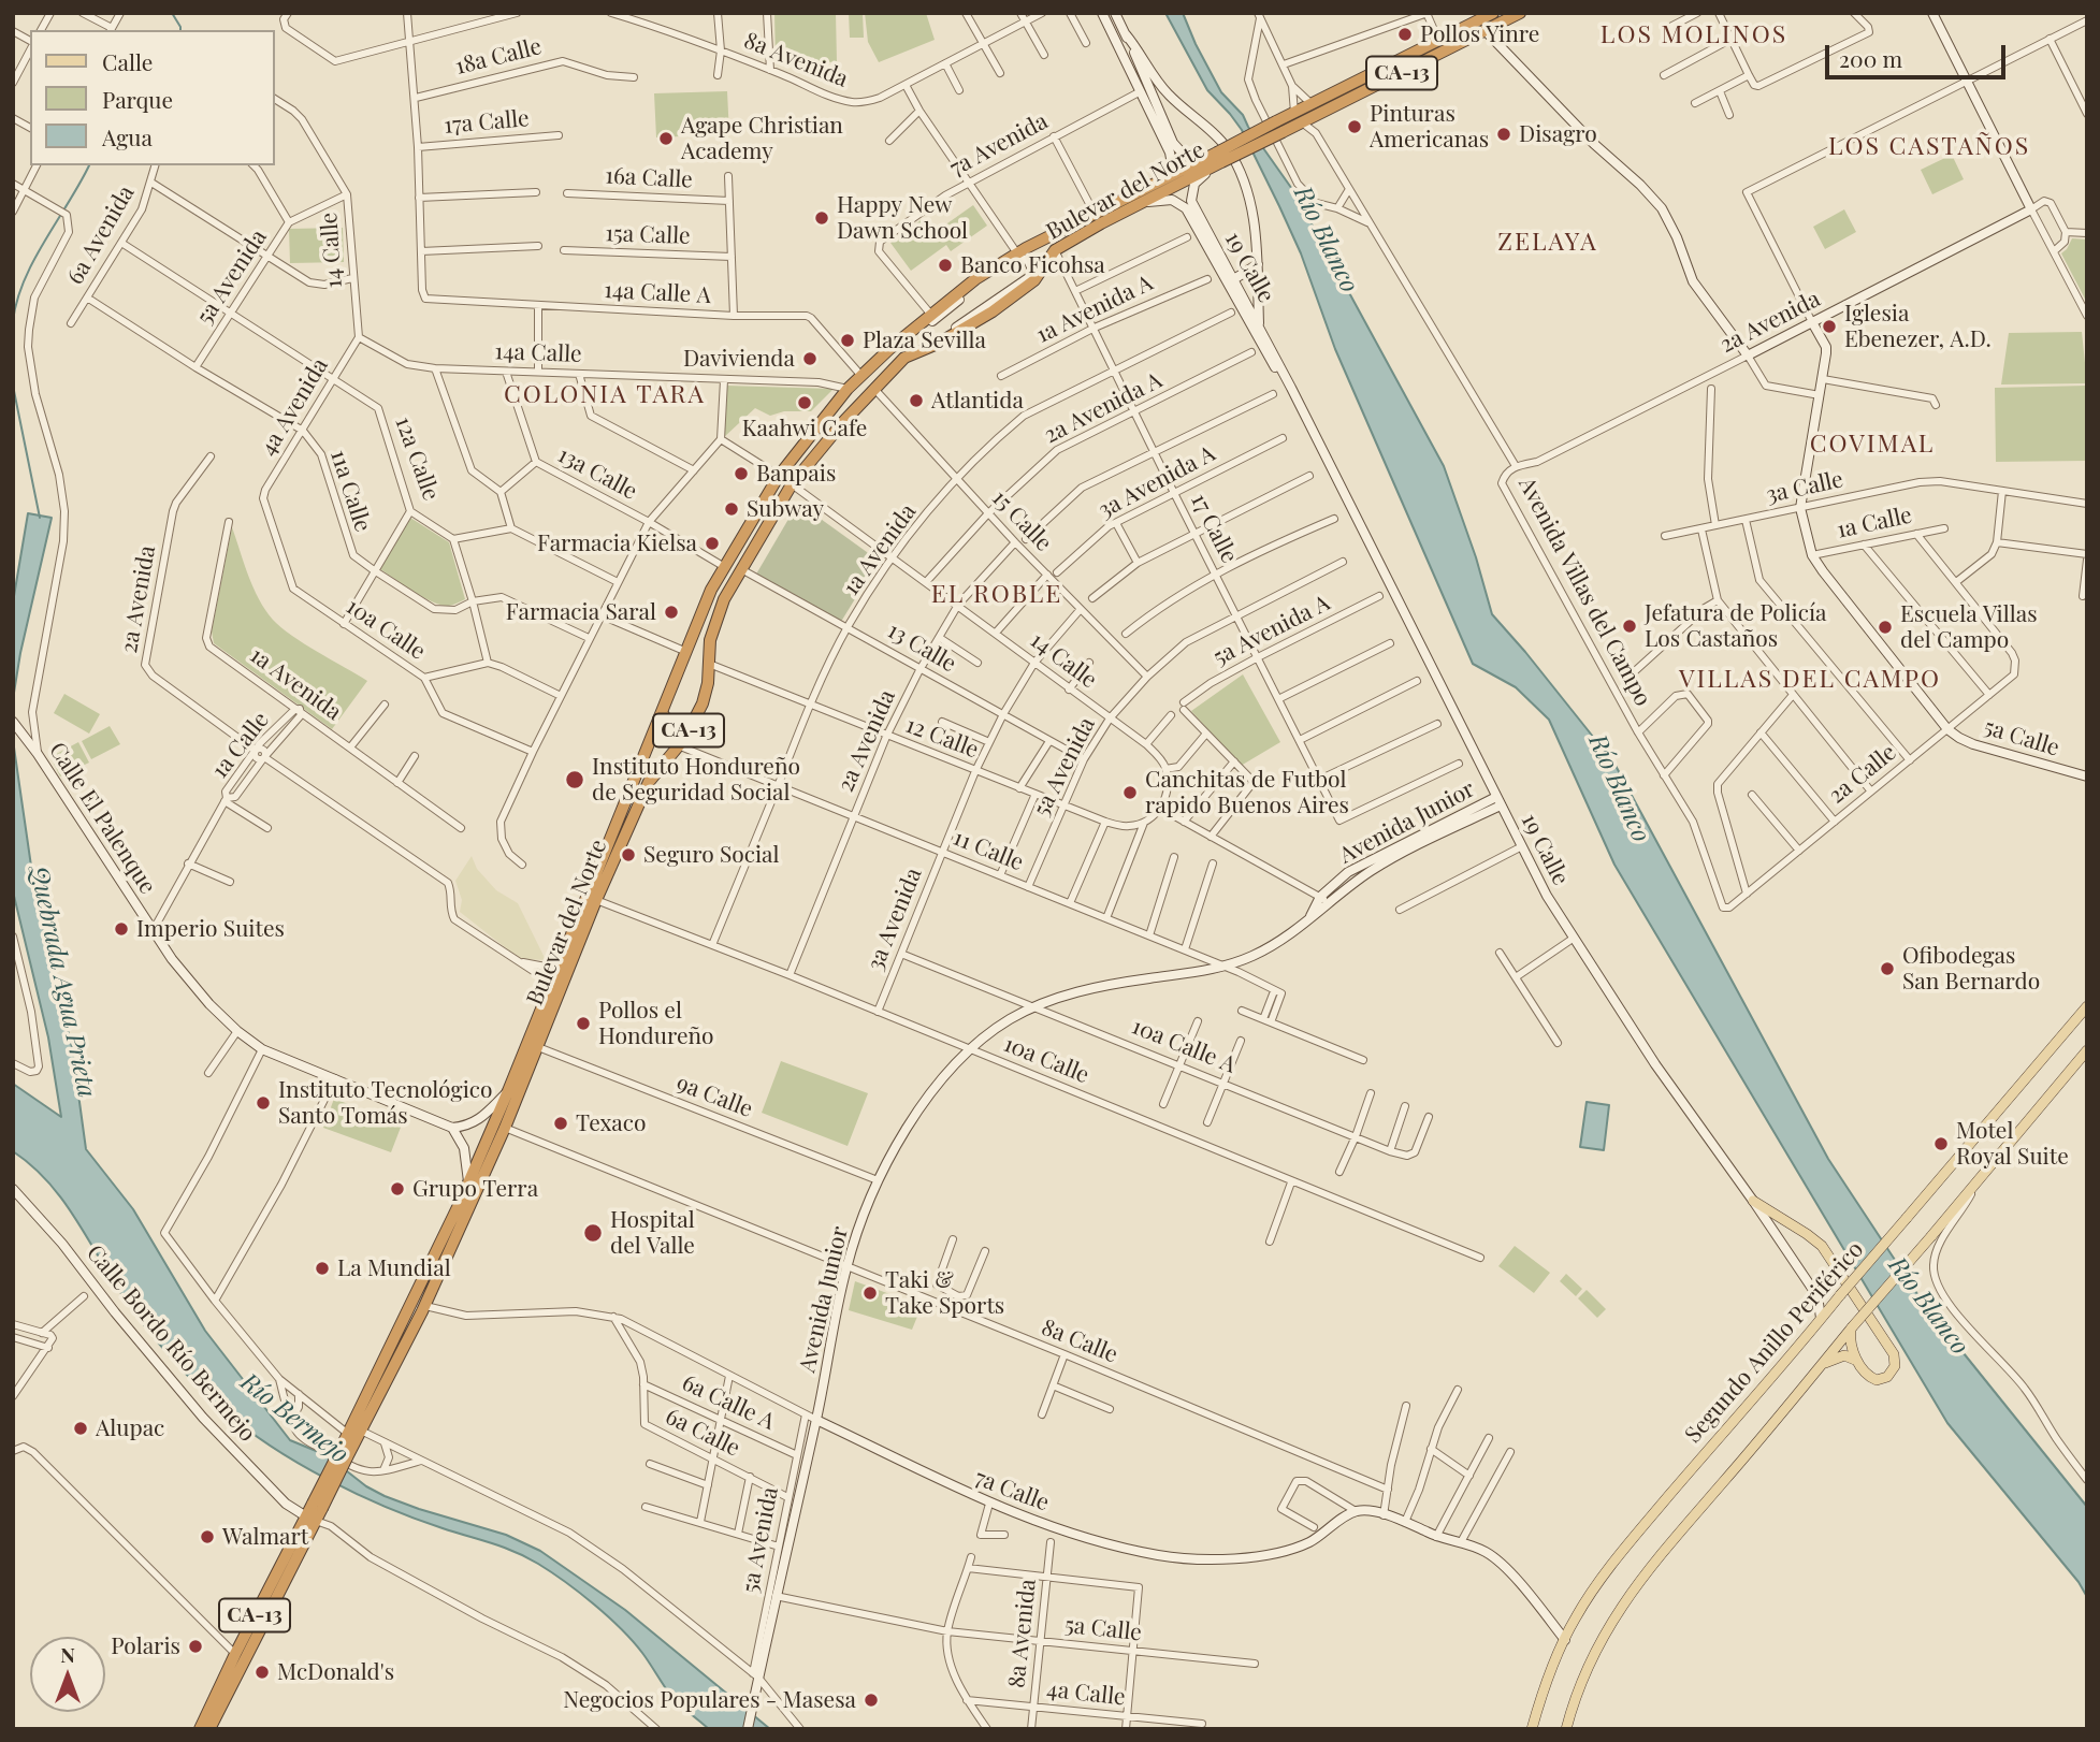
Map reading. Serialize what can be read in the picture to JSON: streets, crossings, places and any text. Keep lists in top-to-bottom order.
{
  "streets": {
    "highway": ["CA-13", "Bulevar del Norte"],
    "main road": [
      "19 Calle",
      "2a Avenida",
      "5a Calle",
      "Calle El Palenque",
      "Avenida Junior",
      "Segundo Anillo Periférico",
      "Calle Bordo Río Bermejo",
      "7a Calle"
    ],
    "street": [
      "18a Calle",
      "8a Avenida",
      "17a Calle",
      "7a Avenida",
      "16a Calle",
      "6a Avenida",
      "15a Calle",
      "14 Calle",
      "5a Avenida",
      "14a Calle A",
      "1a Avenida A",
      "14a Calle",
      "4a Avenida",
      "2a Avenida A",
      "12a Calle",
      "13a Calle",
      "3a Avenida A",
      "3a Calle",
      "11a Calle",
      "15 Calle",
      "1a Calle",
      "17 Calle",
      "1a Avenida",
      "Avenida Villas del Campo",
      "10a Calle",
      "5a Avenida A",
      "13 Calle",
      "12 Calle",
      "2a Calle",
      "11 Calle",
      "3a Avenida",
      "10a Calle A",
      "9a Calle",
      "8a Calle",
      "6a Calle A",
      "6a Calle",
      "4a Calle"
    ]
  },
  "crossings": [
    ["8a Avenida", "5a Calle"],
    ["8a Avenida", "4a Calle"],
    ["7a Avenida", "Bulevar del Norte"],
    ["Bulevar del Norte", "14 Calle"],
    ["Bulevar del Norte", "19 Calle"],
    ["Bulevar del Norte", "14a Calle A"],
    ["Bulevar del Norte", "2a Avenida"],
    ["Bulevar del Norte", "14a Calle"],
    ["Bulevar del Norte", "13a Calle"],
    ["Bulevar del Norte", "15 Calle"],
    ["Bulevar del Norte", "17 Calle"],
    ["Bulevar del Norte", "Avenida Villas del Campo"],
    ["Bulevar del Norte", "10a Calle"],
    ["Bulevar del Norte", "13 Calle"],
    ["Bulevar del Norte", "12 Calle"],
    ["Bulevar del Norte", "11 Calle"],
    ["Bulevar del Norte", "9a Calle"],
    ["Bulevar del Norte", "8a Calle"],
    ["Bulevar del Norte", "Calle Bordo Río Bermejo"],
    ["Bulevar del Norte", "7a Calle"],
    ["6a Avenida", "12a Calle"],
    ["6a Avenida", "11a Calle"],
    ["14 Calle", "5a Avenida"],
    ["14 Calle", "2a Avenida"],
    ["14 Calle", "14a Calle"],
    ["14 Calle", "4a Avenida"],
    ["14 Calle", "2a Avenida A"],
    ["14 Calle", "1a Avenida"],
    ["14 Calle", "3a Avenida"],
    ["19 Calle", "Avenida Junior"],
    ["19 Calle", "Segundo Anillo Periférico"],
    ["5a Avenida", "12a Calle"],
    ["5a Avenida", "11a Calle"],
    ["5a Avenida", "15 Calle"],
    ["5a Avenida", "17 Calle"],
    ["5a Avenida", "13 Calle"],
    ["5a Avenida", "12 Calle"],
    ["5a Avenida", "Avenida Junior"],
    ["5a Avenida", "11 Calle"],
    ["5a Avenida", "6a Calle A"],
    ["5a Avenida", "6a Calle"],
    ["5a Avenida", "7a Calle"],
    ["1a Avenida A", "17 Calle"],
    ["2a Avenida", "15 Calle"],
    ["2a Avenida", "1a Calle"],
    ["2a Avenida", "Avenida Villas del Campo"],
    ["2a Avenida", "10a Calle"],
    ["2a Avenida", "13 Calle"],
    ["2a Avenida", "12 Calle"],
    ["2a Avenida", "11 Calle"],
    ["14a Calle", "4a Avenida"],
    ["14a Calle", "13a Calle"],
    ["4a Avenida", "12a Calle"],
    ["4a Avenida", "11a Calle"],
    ["4a Avenida", "10a Calle"],
    ["2a Avenida A", "15 Calle"],
    ["2a Avenida A", "17 Calle"],
    ["3a Avenida A", "17 Calle"],
    ["15 Calle", "1a Avenida"],
    ["15 Calle", "3a Avenida"],
    ["1a Calle", "1a Avenida"],
    ["1a Calle", "Calle El Palenque"],
    ["17 Calle", "1a Avenida"],
    ["17 Calle", "5a Avenida A"],
    ["1a Avenida", "10a Calle"],
    ["1a Avenida", "13 Calle"],
    ["1a Avenida", "12 Calle"],
    ["1a Avenida", "11 Calle"],
    ["Avenida Villas del Campo", "2a Calle"],
    ["10a Calle", "Avenida Junior"],
    ["10a Calle", "3a Avenida"],
    ["13 Calle", "3a Avenida"],
    ["12 Calle", "3a Avenida"],
    ["5a Calle", "2a Calle"],
    ["5a Calle", "Avenida Junior"],
    ["Avenida Junior", "11 Calle"],
    ["Avenida Junior", "10a Calle A"],
    ["Avenida Junior", "9a Calle"],
    ["Avenida Junior", "8a Calle"],
    ["Avenida Junior", "7a Calle"],
    ["11 Calle", "3a Avenida"],
    ["3a Avenida", "10a Calle A"],
    ["6a Calle A", "6a Calle"]
  ],
  "districts": [
    "LOS MOLINOS",
    "LOS CASTAÑOS",
    "ZELAYA",
    "COLONIA TARA",
    "COVIMAL",
    "EL ROBLE",
    "VILLAS DEL CAMPO"
  ],
  "water": ["Río Blanco", "Quebrada Agua Prieta", "Río Bermejo"],
  "places": [
    "Pollos Yinre",
    "Pinturas Americanas",
    "Disagro",
    "Agape Christian Academy",
    "Happy New Dawn School",
    "Banco Ficohsa",
    "Iglesia Ebenezer, A.D.",
    "Plaza Sevilla",
    "Davivienda",
    "Atlantida",
    "Kaahwi Cafe",
    "Banpais",
    "Subway",
    "Farmacia Kielsa",
    "Farmacia Saral",
    "Jefatura de Policía Los Castaños",
    "Escuela Villas del Campo",
    "Instituto Hondureño de Seguridad Social",
    "Canchitas de Futbol rapido Buenos Aires",
    "Seguro Social",
    "Imperio Suites",
    "Ofibodegas San Bernardo",
    "Pollos el Hondureño",
    "Instituto Tecnológico Santo Tomás",
    "Texaco",
    "Motel Royal Suite",
    "Grupo Terra",
    "Hospital del Valle",
    "La Mundial",
    "Taki & Take Sports",
    "Alupac",
    "Walmart",
    "Polaris",
    "McDonald's",
    "Negocios Populares - Masesa"
  ],
  "legend": ["Calle", "Parque", "Agua"],
  "scale_bar": "200 m",
  "north": "top"
}
